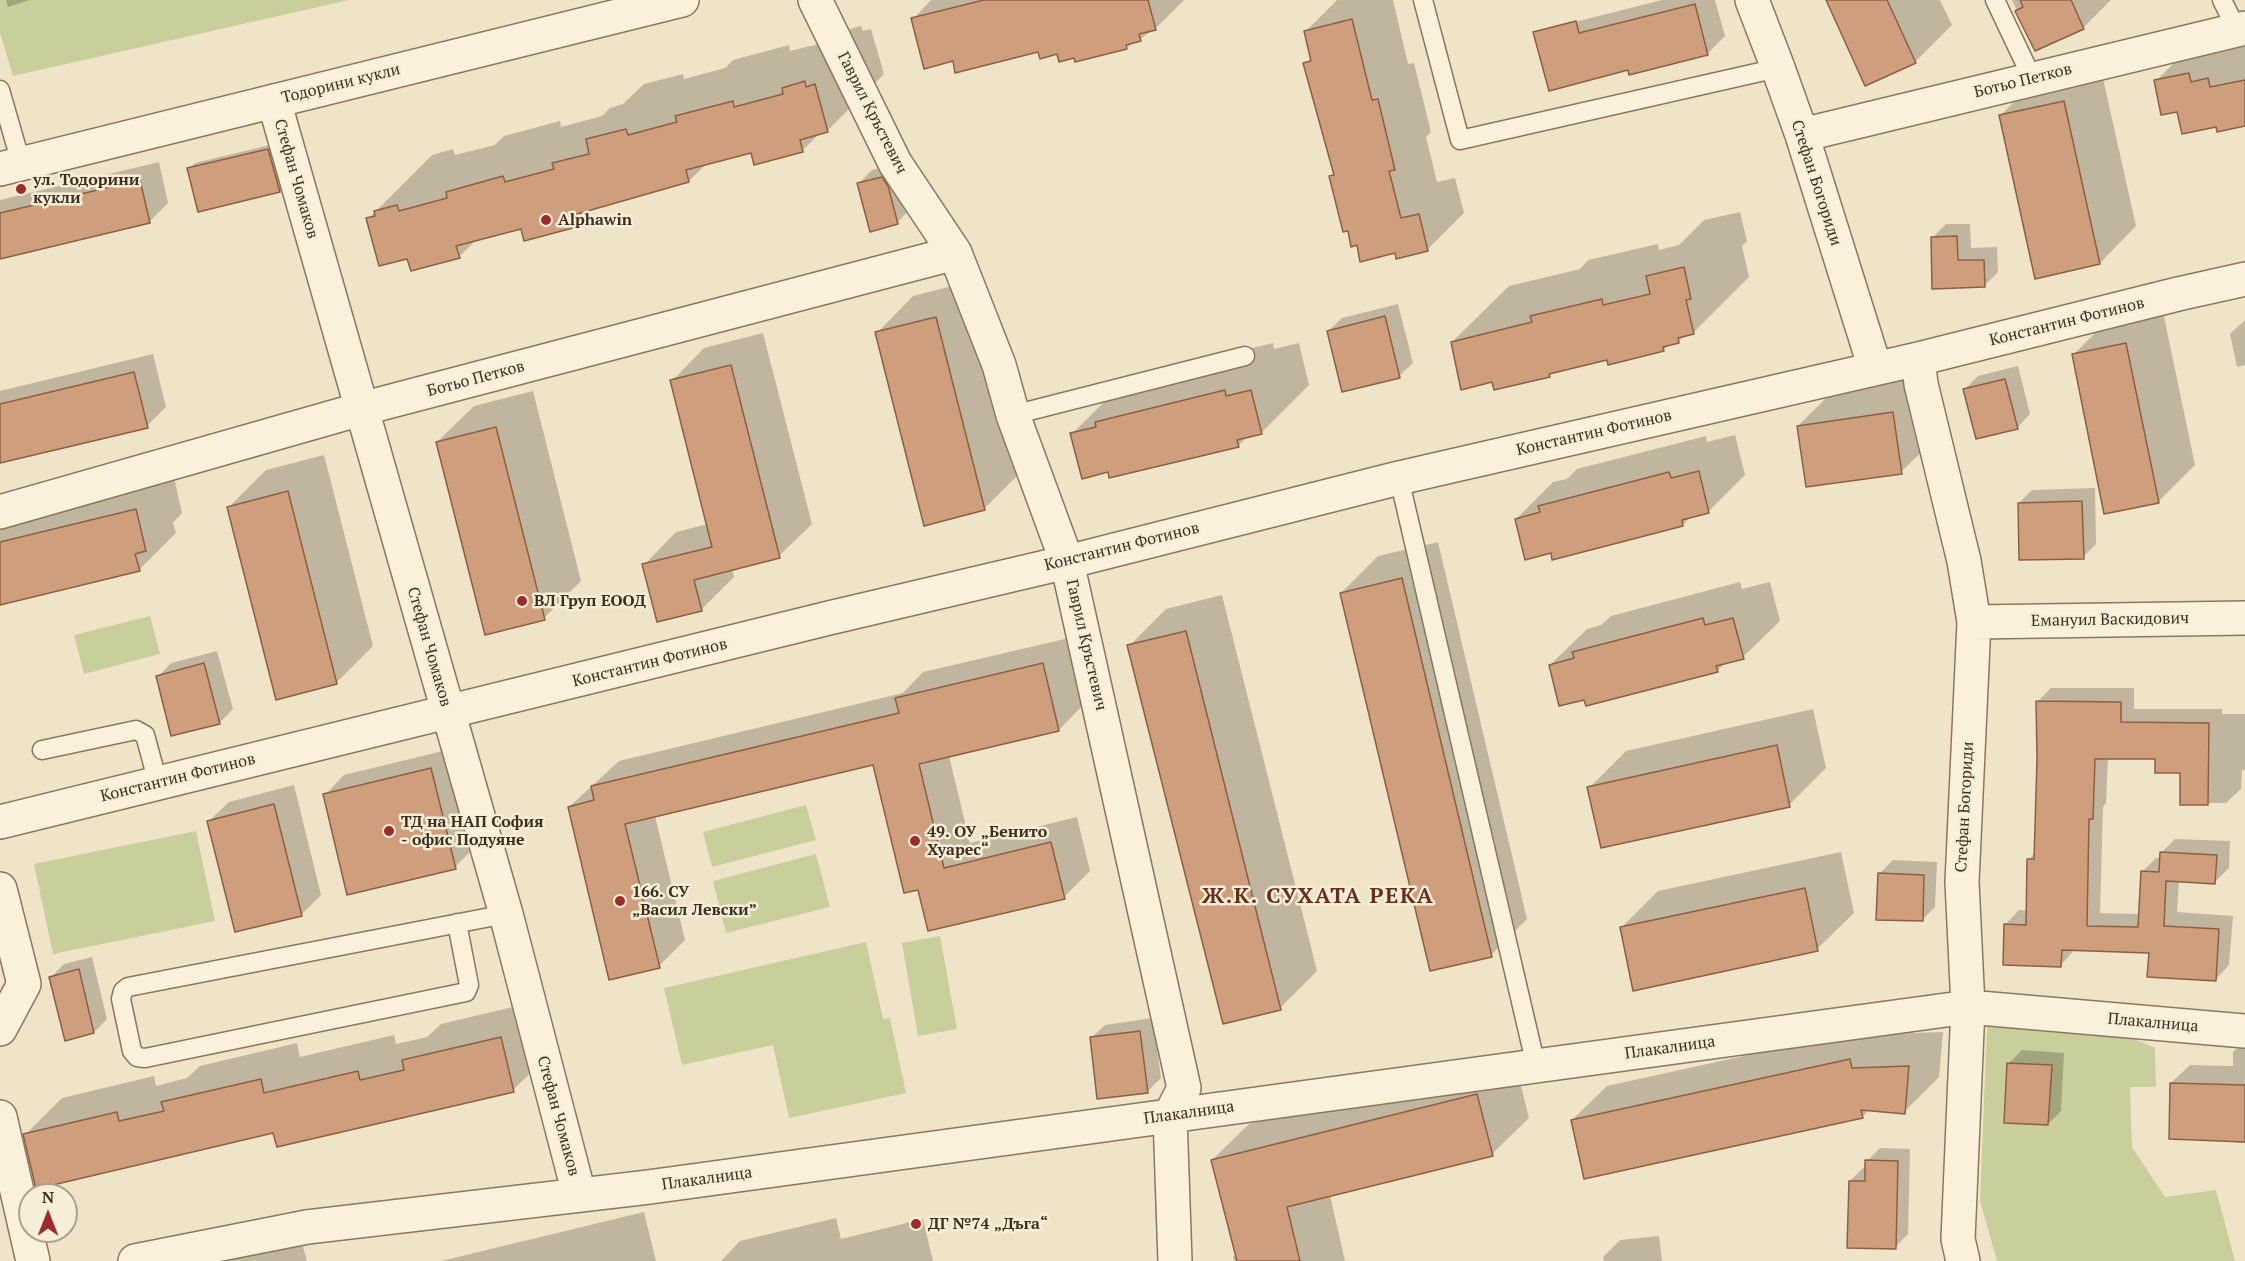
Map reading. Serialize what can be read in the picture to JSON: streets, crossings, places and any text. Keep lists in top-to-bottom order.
{
  "streets": {
    "street": [
      "Ботьо Петков",
      "Тодорини кукли",
      "Гаврил Кръстевич",
      "Стефан Чомаков",
      "Стефан Богориди",
      "Константин Фотинов",
      "Емануил Васкидович",
      "Плакалница"
    ]
  },
  "crossings": [
    ["Ботьо Петков", "Гаврил Кръстевич"],
    ["Ботьо Петков", "Стефан Чомаков"],
    ["Ботьо Петков", "Стефан Богориди"],
    ["Тодорини кукли", "Стефан Чомаков"],
    ["Гаврил Кръстевич", "Константин Фотинов"],
    ["Гаврил Кръстевич", "Плакалница"],
    ["Стефан Чомаков", "Константин Фотинов"],
    ["Стефан Чомаков", "Плакалница"],
    ["Стефан Богориди", "Константин Фотинов"],
    ["Стефан Богориди", "Емануил Васкидович"],
    ["Стефан Богориди", "Плакалница"]
  ],
  "districts": ["Ж.К. СУХАТА РЕКА"],
  "places": [
    "ул. Тодорини кукли",
    "Alphawin",
    "ВЛ Груп ЕООД",
    "ТД на НАП София - офис Подуяне",
    "49. ОУ „Бенито Хуарес“",
    "166. СУ „Васил Левски”",
    "ДГ №74 „Дъга“"
  ],
  "north": "top"
}
